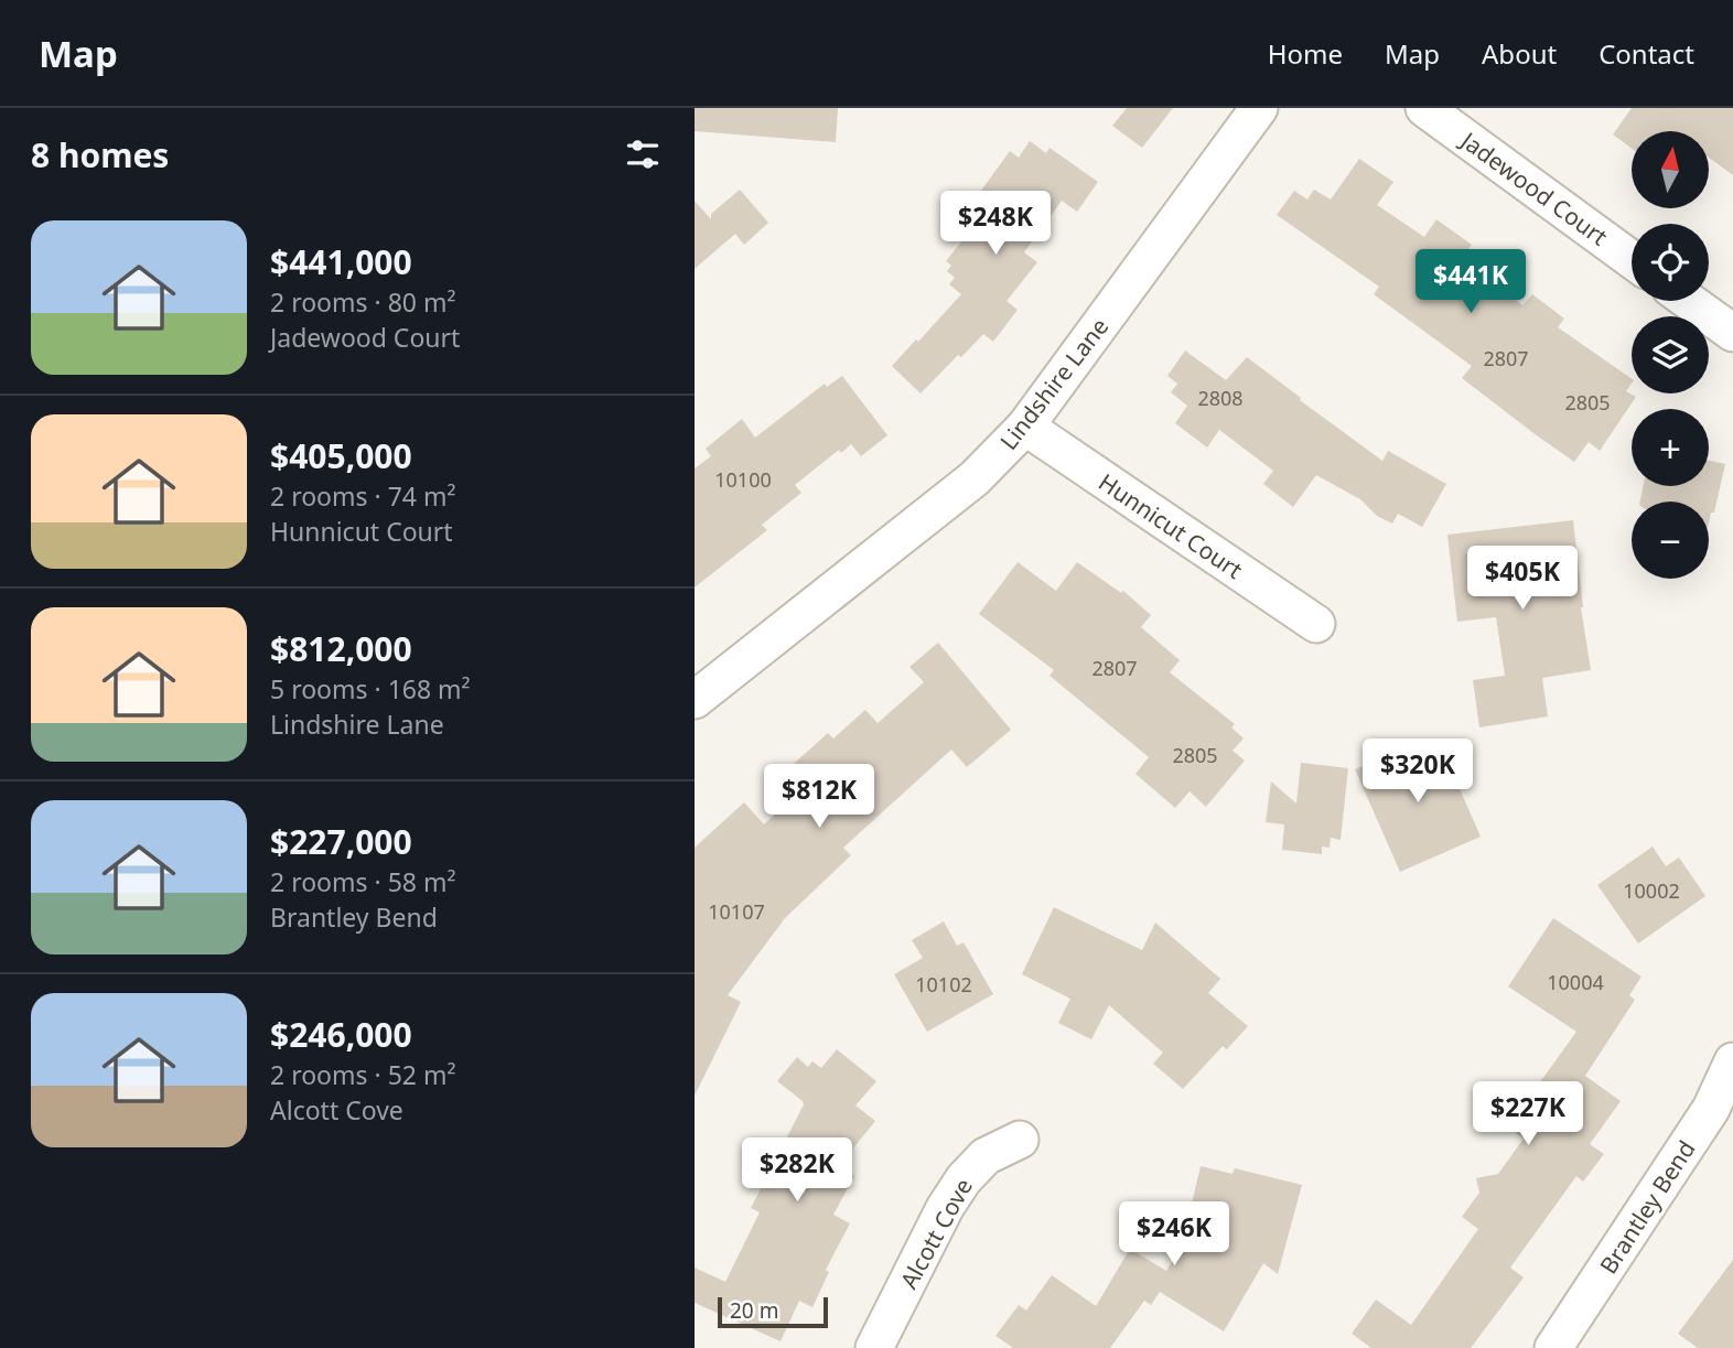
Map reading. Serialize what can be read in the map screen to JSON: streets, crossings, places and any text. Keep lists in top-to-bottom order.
{
  "streets": {
    "street": [
      "Jadewood Court",
      "Lindshire Lane",
      "Hunnicut Court",
      "Brantley Bend",
      "Alcott Cove"
    ]
  },
  "crossings": [
    ["Lindshire Lane", "Hunnicut Court"]
  ],
  "house_numbers": [
    "2807",
    "2808",
    "2805",
    "10100",
    "2807",
    "2805",
    "10002",
    "10107",
    "10004",
    "10102"
  ],
  "scale_bar": "20 m",
  "north": "top",
  "page": {
    "header": "Map",
    "nav": [
      "Home",
      "Map",
      "About",
      "Contact"
    ],
    "heading": "8 homes",
    "map_buttons": ["+", "−"],
    "price": [
      "$248K",
      "$441K",
      "$405K",
      "$320K",
      "$812K",
      "$227K",
      "$282K",
      "$246K"
    ],
    "list": [
      {
        "name": "$441,000",
        "note": "2 rooms · 80 m² · Jadewood Court"
      },
      {
        "name": "$405,000",
        "note": "2 rooms · 74 m² · Hunnicut Court"
      },
      {
        "name": "$812,000",
        "note": "5 rooms · 168 m² · Lindshire Lane"
      },
      {
        "name": "$227,000",
        "note": "2 rooms · 58 m² · Brantley Bend"
      },
      {
        "name": "$246,000",
        "note": "2 rooms · 52 m² · Alcott Cove"
      }
    ],
    "scale": "20 m"
  }
}
